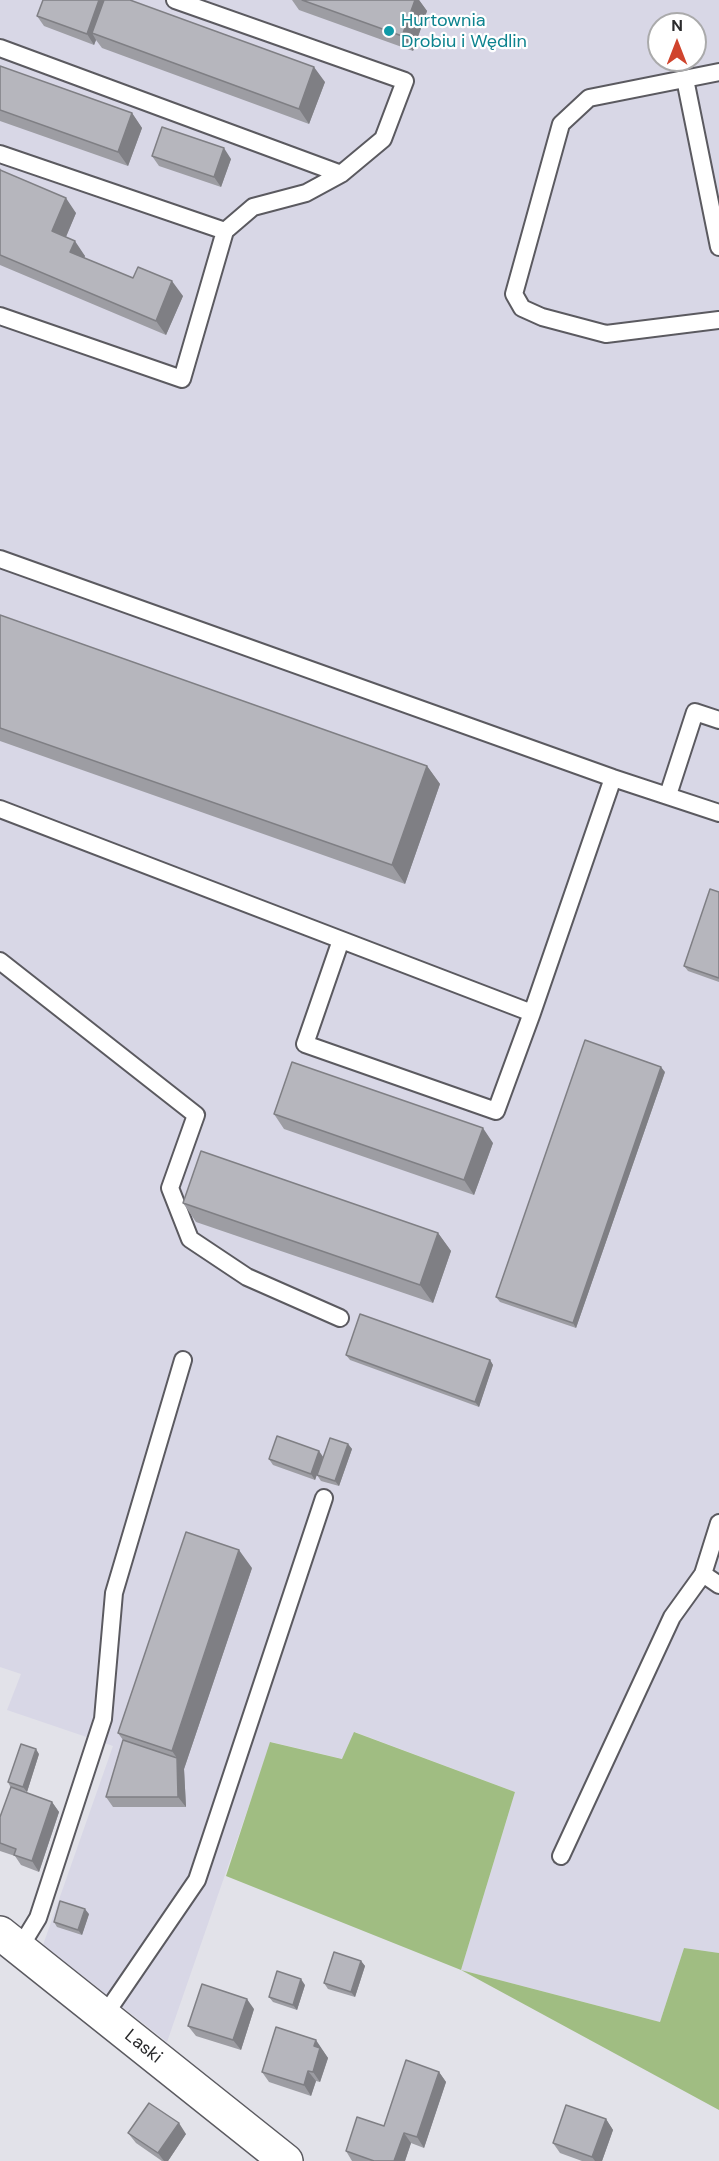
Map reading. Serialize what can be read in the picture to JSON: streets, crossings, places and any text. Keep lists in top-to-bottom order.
{
  "streets": {
    "street": ["Laski"]
  },
  "places": ["Hurtownia Drobiu i Wędlin"],
  "north": "top"
}
